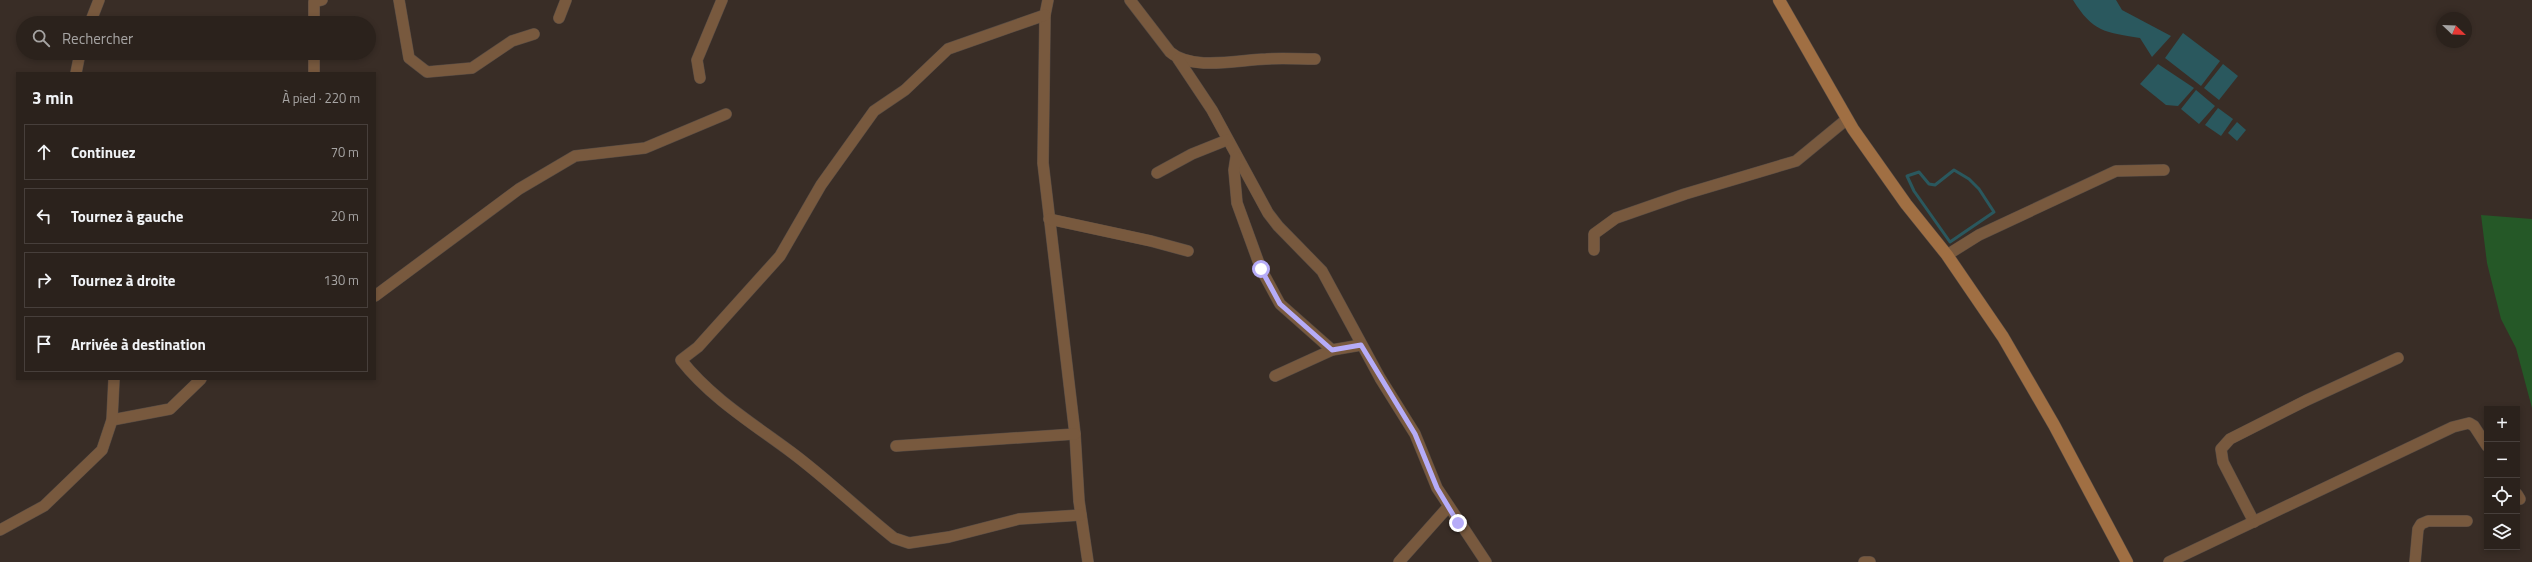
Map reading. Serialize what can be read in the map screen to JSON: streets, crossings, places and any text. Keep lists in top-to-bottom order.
{
  "north": "bottom right",
  "page": {
    "search": "Rechercher",
    "heading": ["3 min", "À pied · 220 m"],
    "list": [
      ["Continuez", "70 m"],
      ["Tournez à gauche", "20 m"],
      ["Tournez à droite", "130 m"],
      "Arrivée à destination"
    ],
    "map_buttons": ["+", "−"]
  }
}
